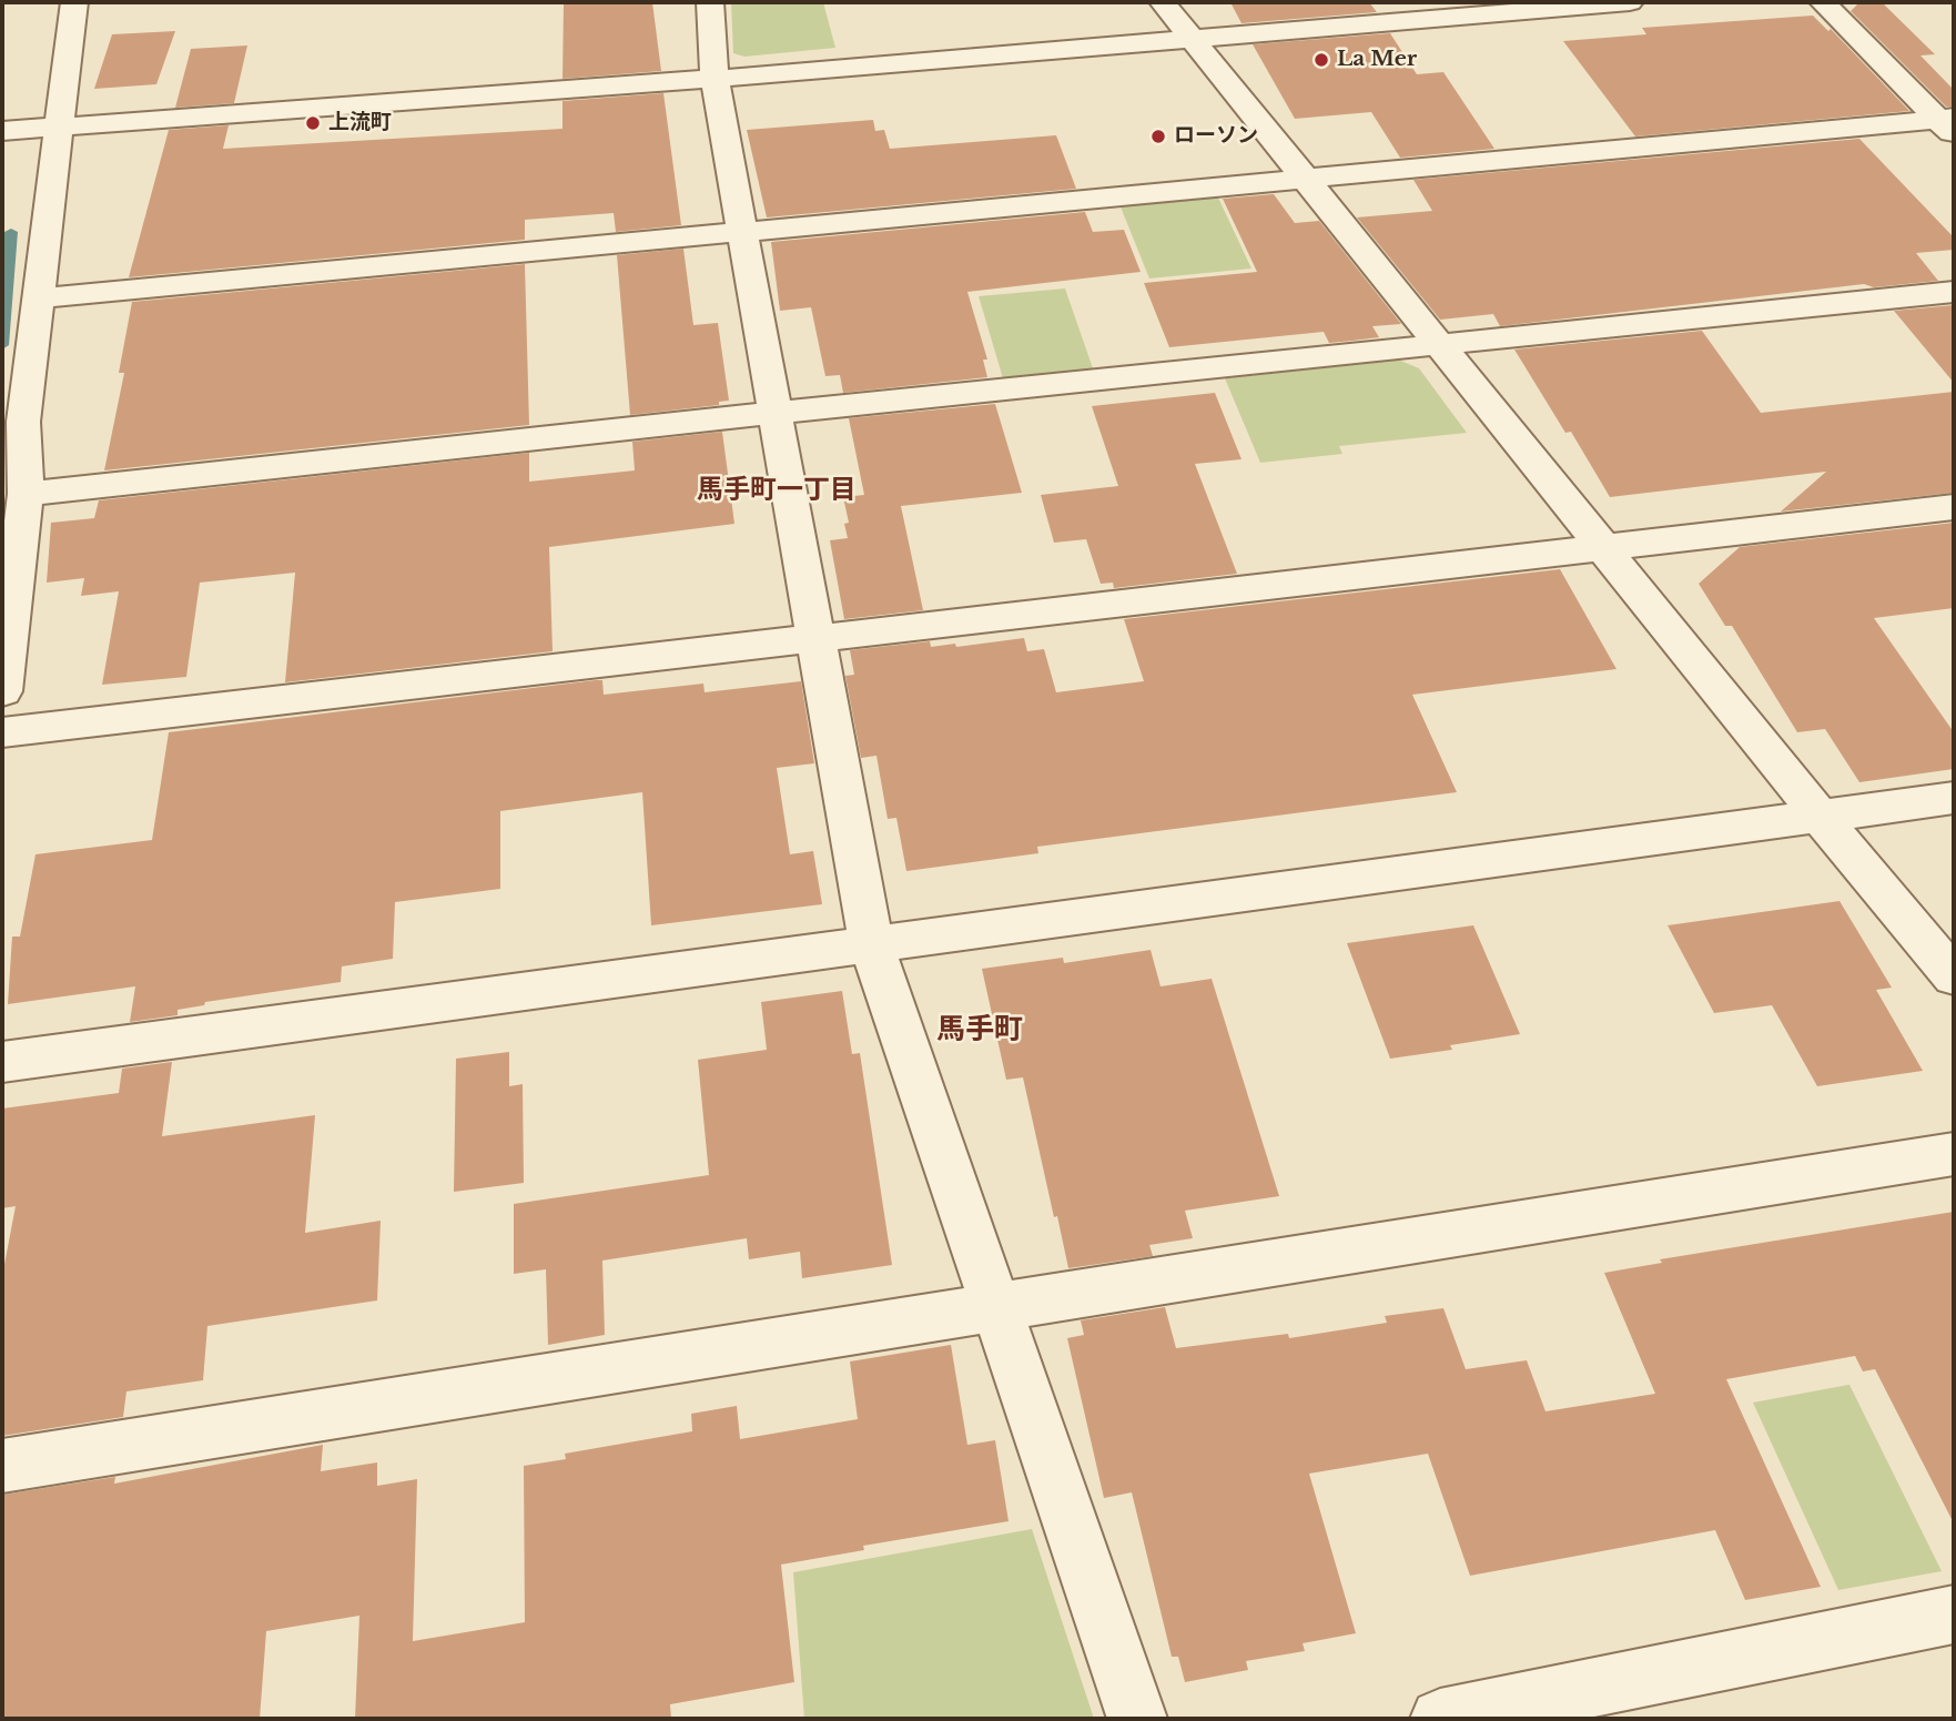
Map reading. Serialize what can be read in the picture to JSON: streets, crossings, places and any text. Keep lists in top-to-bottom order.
{
  "districts": ["馬手町一丁目", "馬手町"],
  "places": ["La Mer", "上流町", "ローソン"]
}
